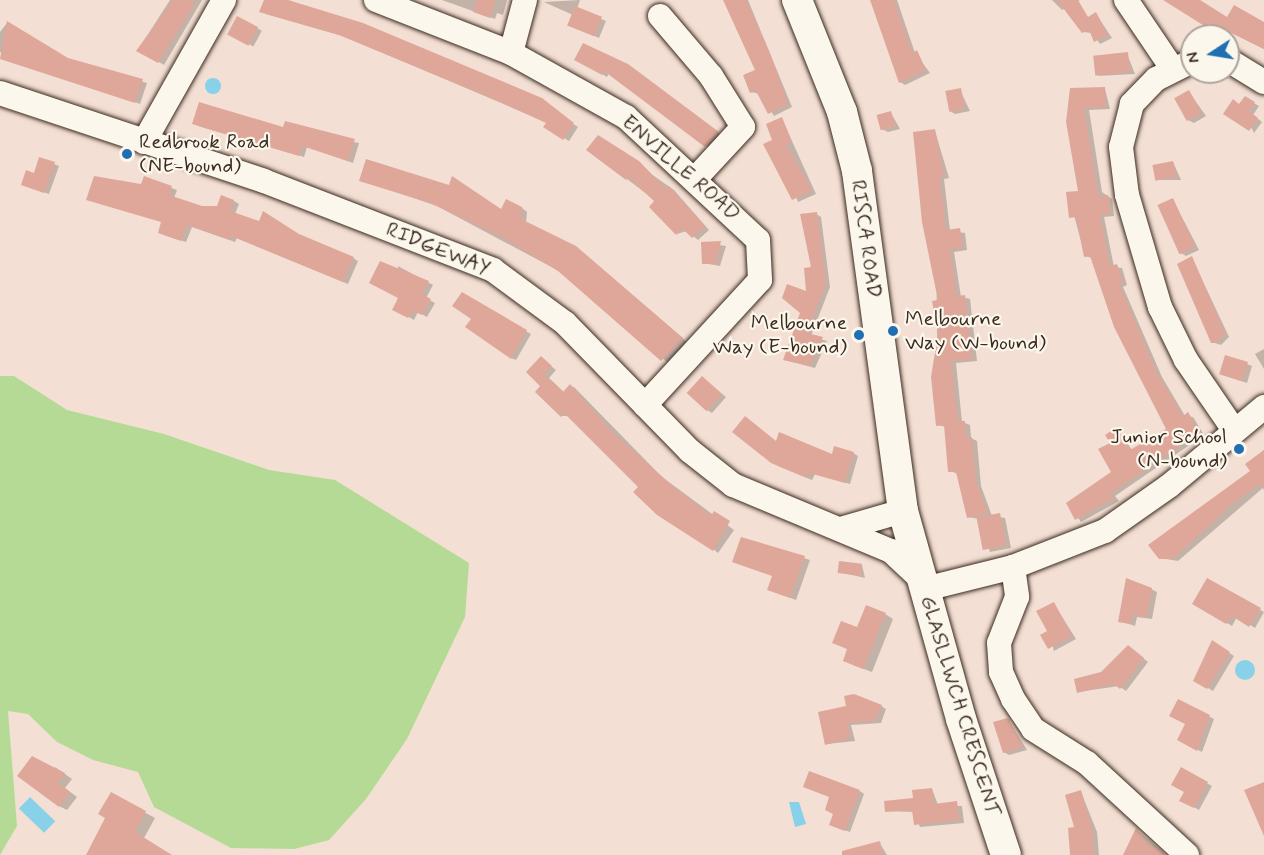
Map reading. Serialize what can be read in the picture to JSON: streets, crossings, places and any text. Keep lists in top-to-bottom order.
{
  "streets": {
    "main road": ["RISCA ROAD", "GLASLLWCH CRESCENT"],
    "street": ["ENVILLE ROAD", "RIDGEWAY"]
  },
  "crossings": [
    ["ENVILLE ROAD", "RIDGEWAY"],
    ["RISCA ROAD", "RIDGEWAY"],
    ["RISCA ROAD", "GLASLLWCH CRESCENT"],
    ["RIDGEWAY", "GLASLLWCH CRESCENT"]
  ],
  "places": [
    "Redbrook Road (NE-bound)",
    "Melbourne Way (W-bound)",
    "Melbourne Way (E-bound)",
    "Junior School (N-bound)"
  ],
  "north": "left"
}
